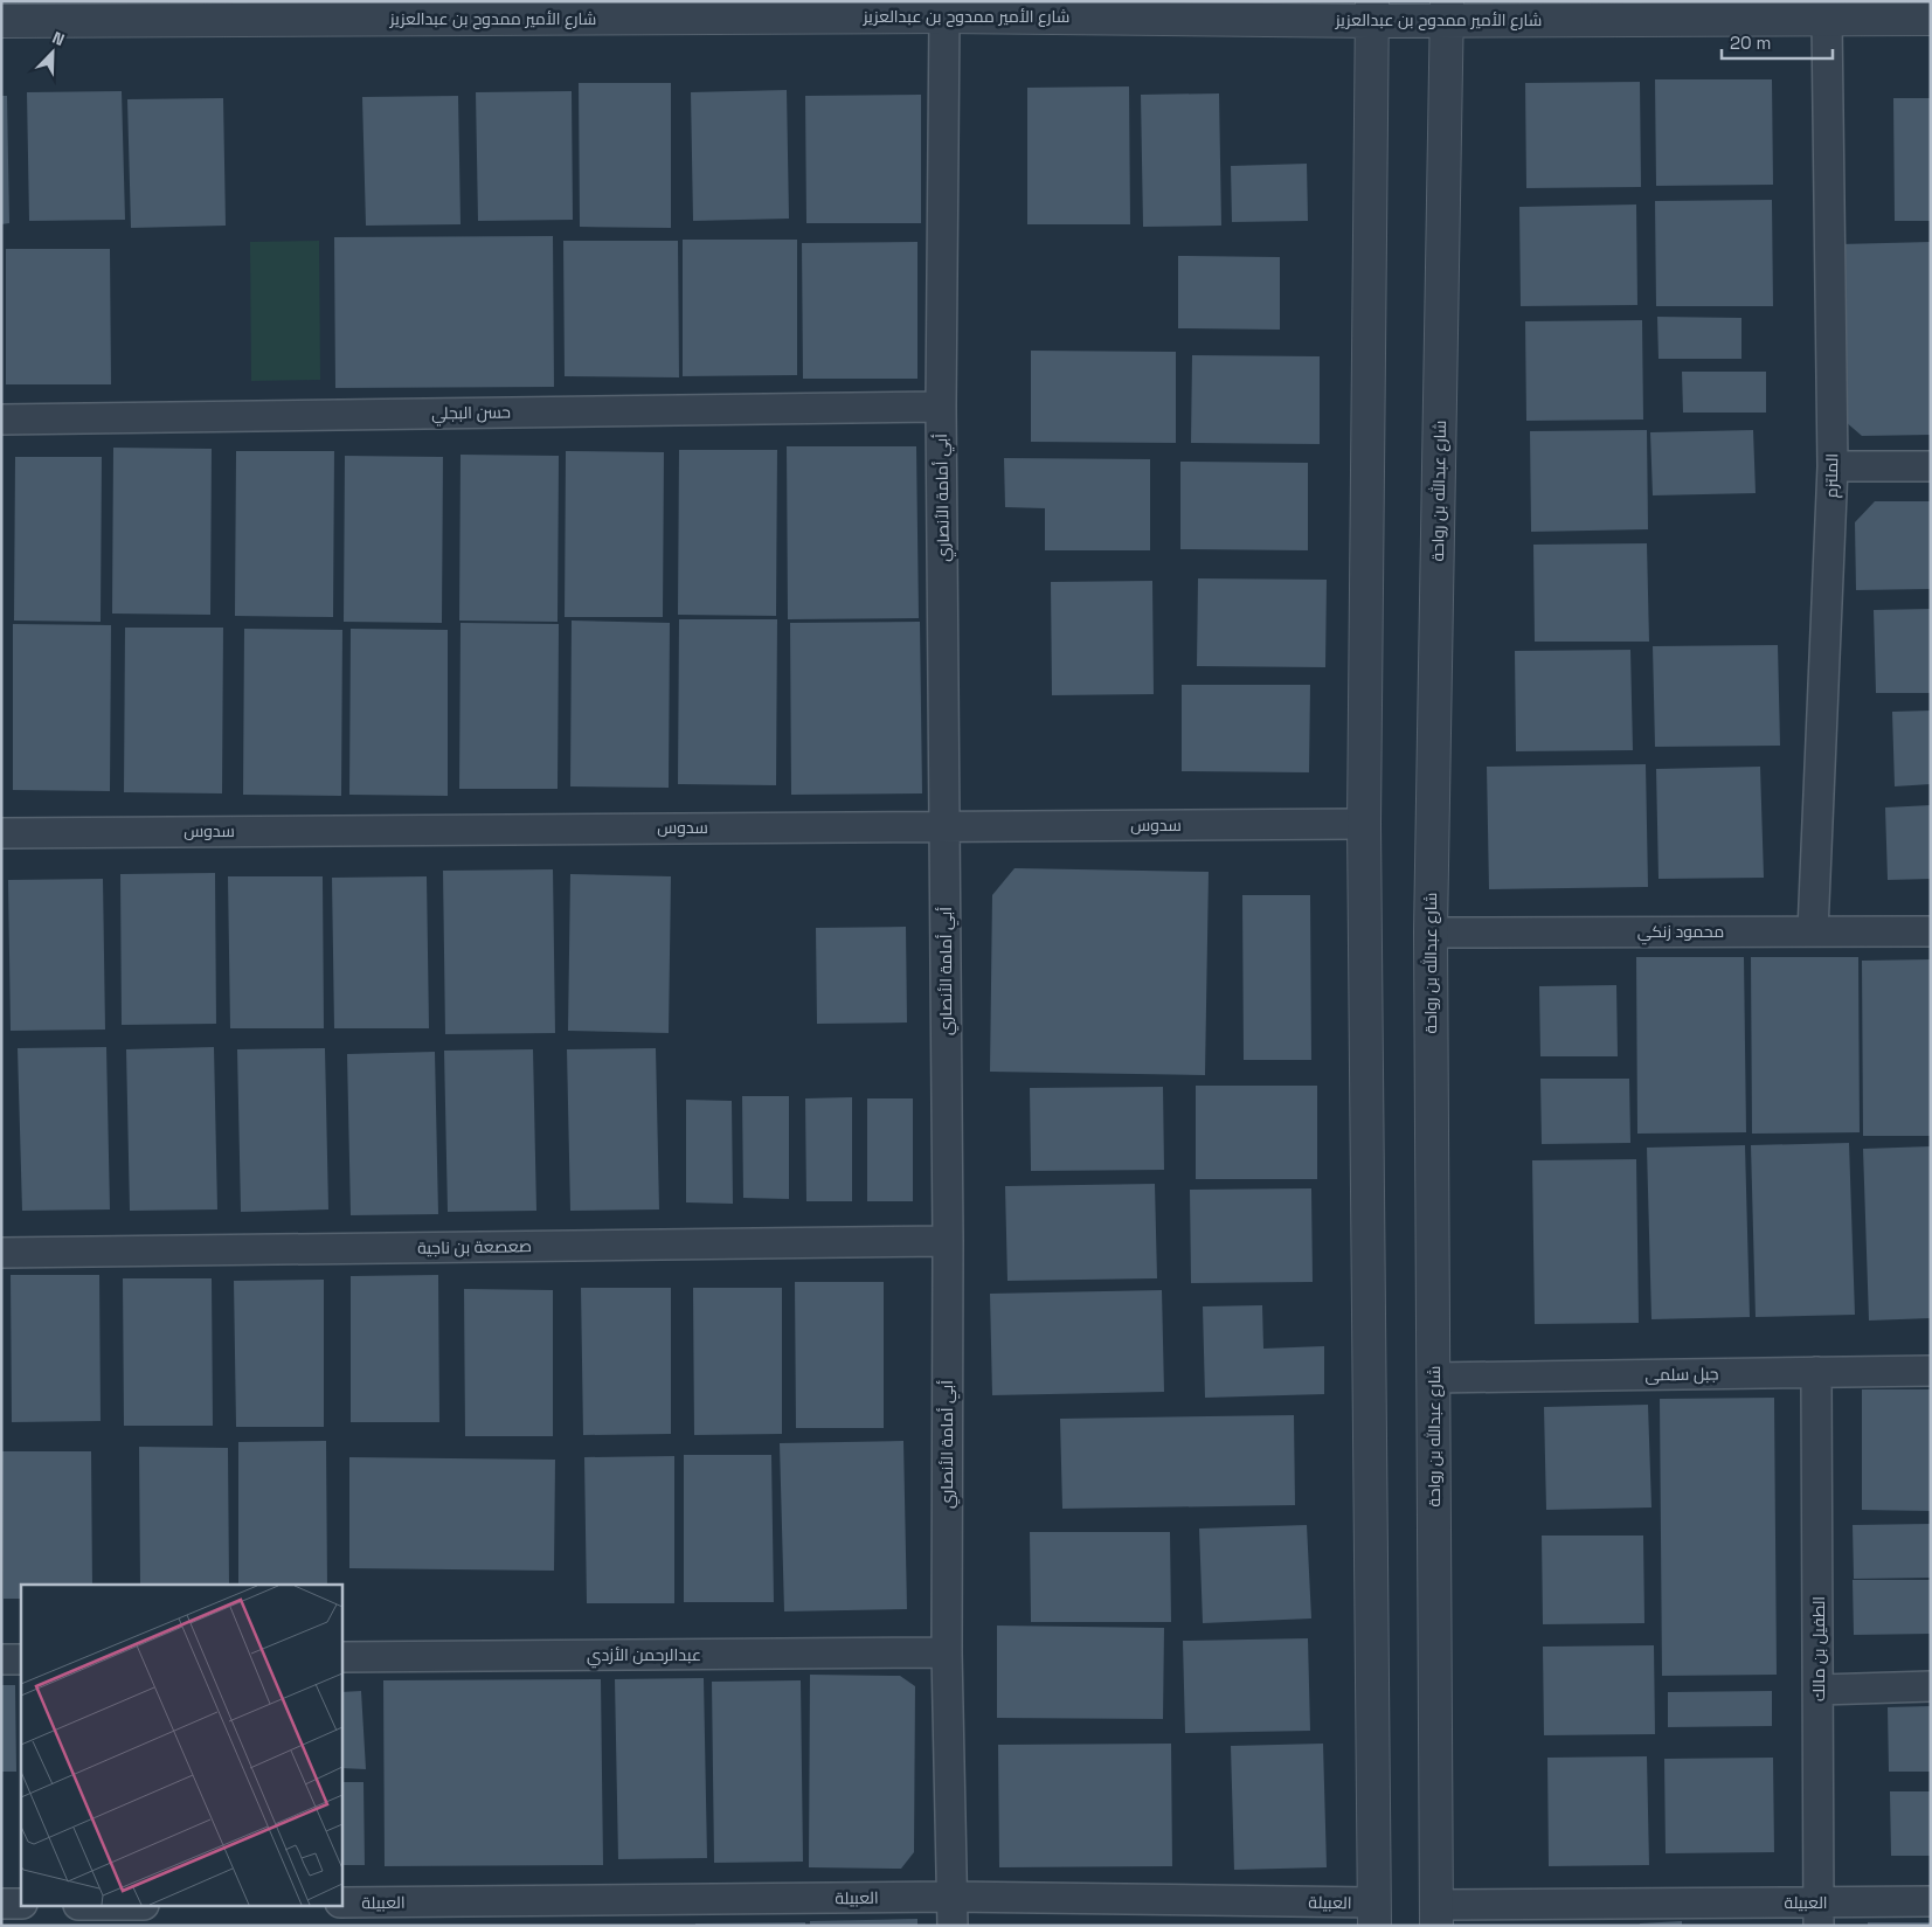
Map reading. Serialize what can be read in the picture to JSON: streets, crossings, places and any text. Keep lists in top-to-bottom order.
{
  "streets": {
    "street": [
      "شارع الأمير ممدوح بن عبدالعزيز",
      "حسن البجلي",
      "الملتزم",
      "شارع عبدالله بن رواحة",
      "أبي أمامة الأنصاري",
      "سدوس",
      "محمود زنكي",
      "صعصعة بن ناجية",
      "جبل سلمى",
      "الطفيل بن مالك",
      "عبدالرحمن الأزدي",
      "العبيلة"
    ]
  },
  "crossings": [
    ["شارع الأمير ممدوح بن عبدالعزيز", "الملتزم"],
    ["شارع الأمير ممدوح بن عبدالعزيز", "شارع عبدالله بن رواحة"],
    ["شارع الأمير ممدوح بن عبدالعزيز", "أبي أمامة الأنصاري"],
    ["حسن البجلي", "أبي أمامة الأنصاري"],
    ["الملتزم", "محمود زنكي"],
    ["شارع عبدالله بن رواحة", "محمود زنكي"],
    ["شارع عبدالله بن رواحة", "جبل سلمى"],
    ["شارع عبدالله بن رواحة", "العبيلة"],
    ["أبي أمامة الأنصاري", "سدوس"],
    ["أبي أمامة الأنصاري", "صعصعة بن ناجية"],
    ["أبي أمامة الأنصاري", "عبدالرحمن الأزدي"],
    ["أبي أمامة الأنصاري", "العبيلة"],
    ["جبل سلمى", "الطفيل بن مالك"],
    ["الطفيل بن مالك", "العبيلة"]
  ],
  "scale_bar": "20 m",
  "north": "top right"
}
